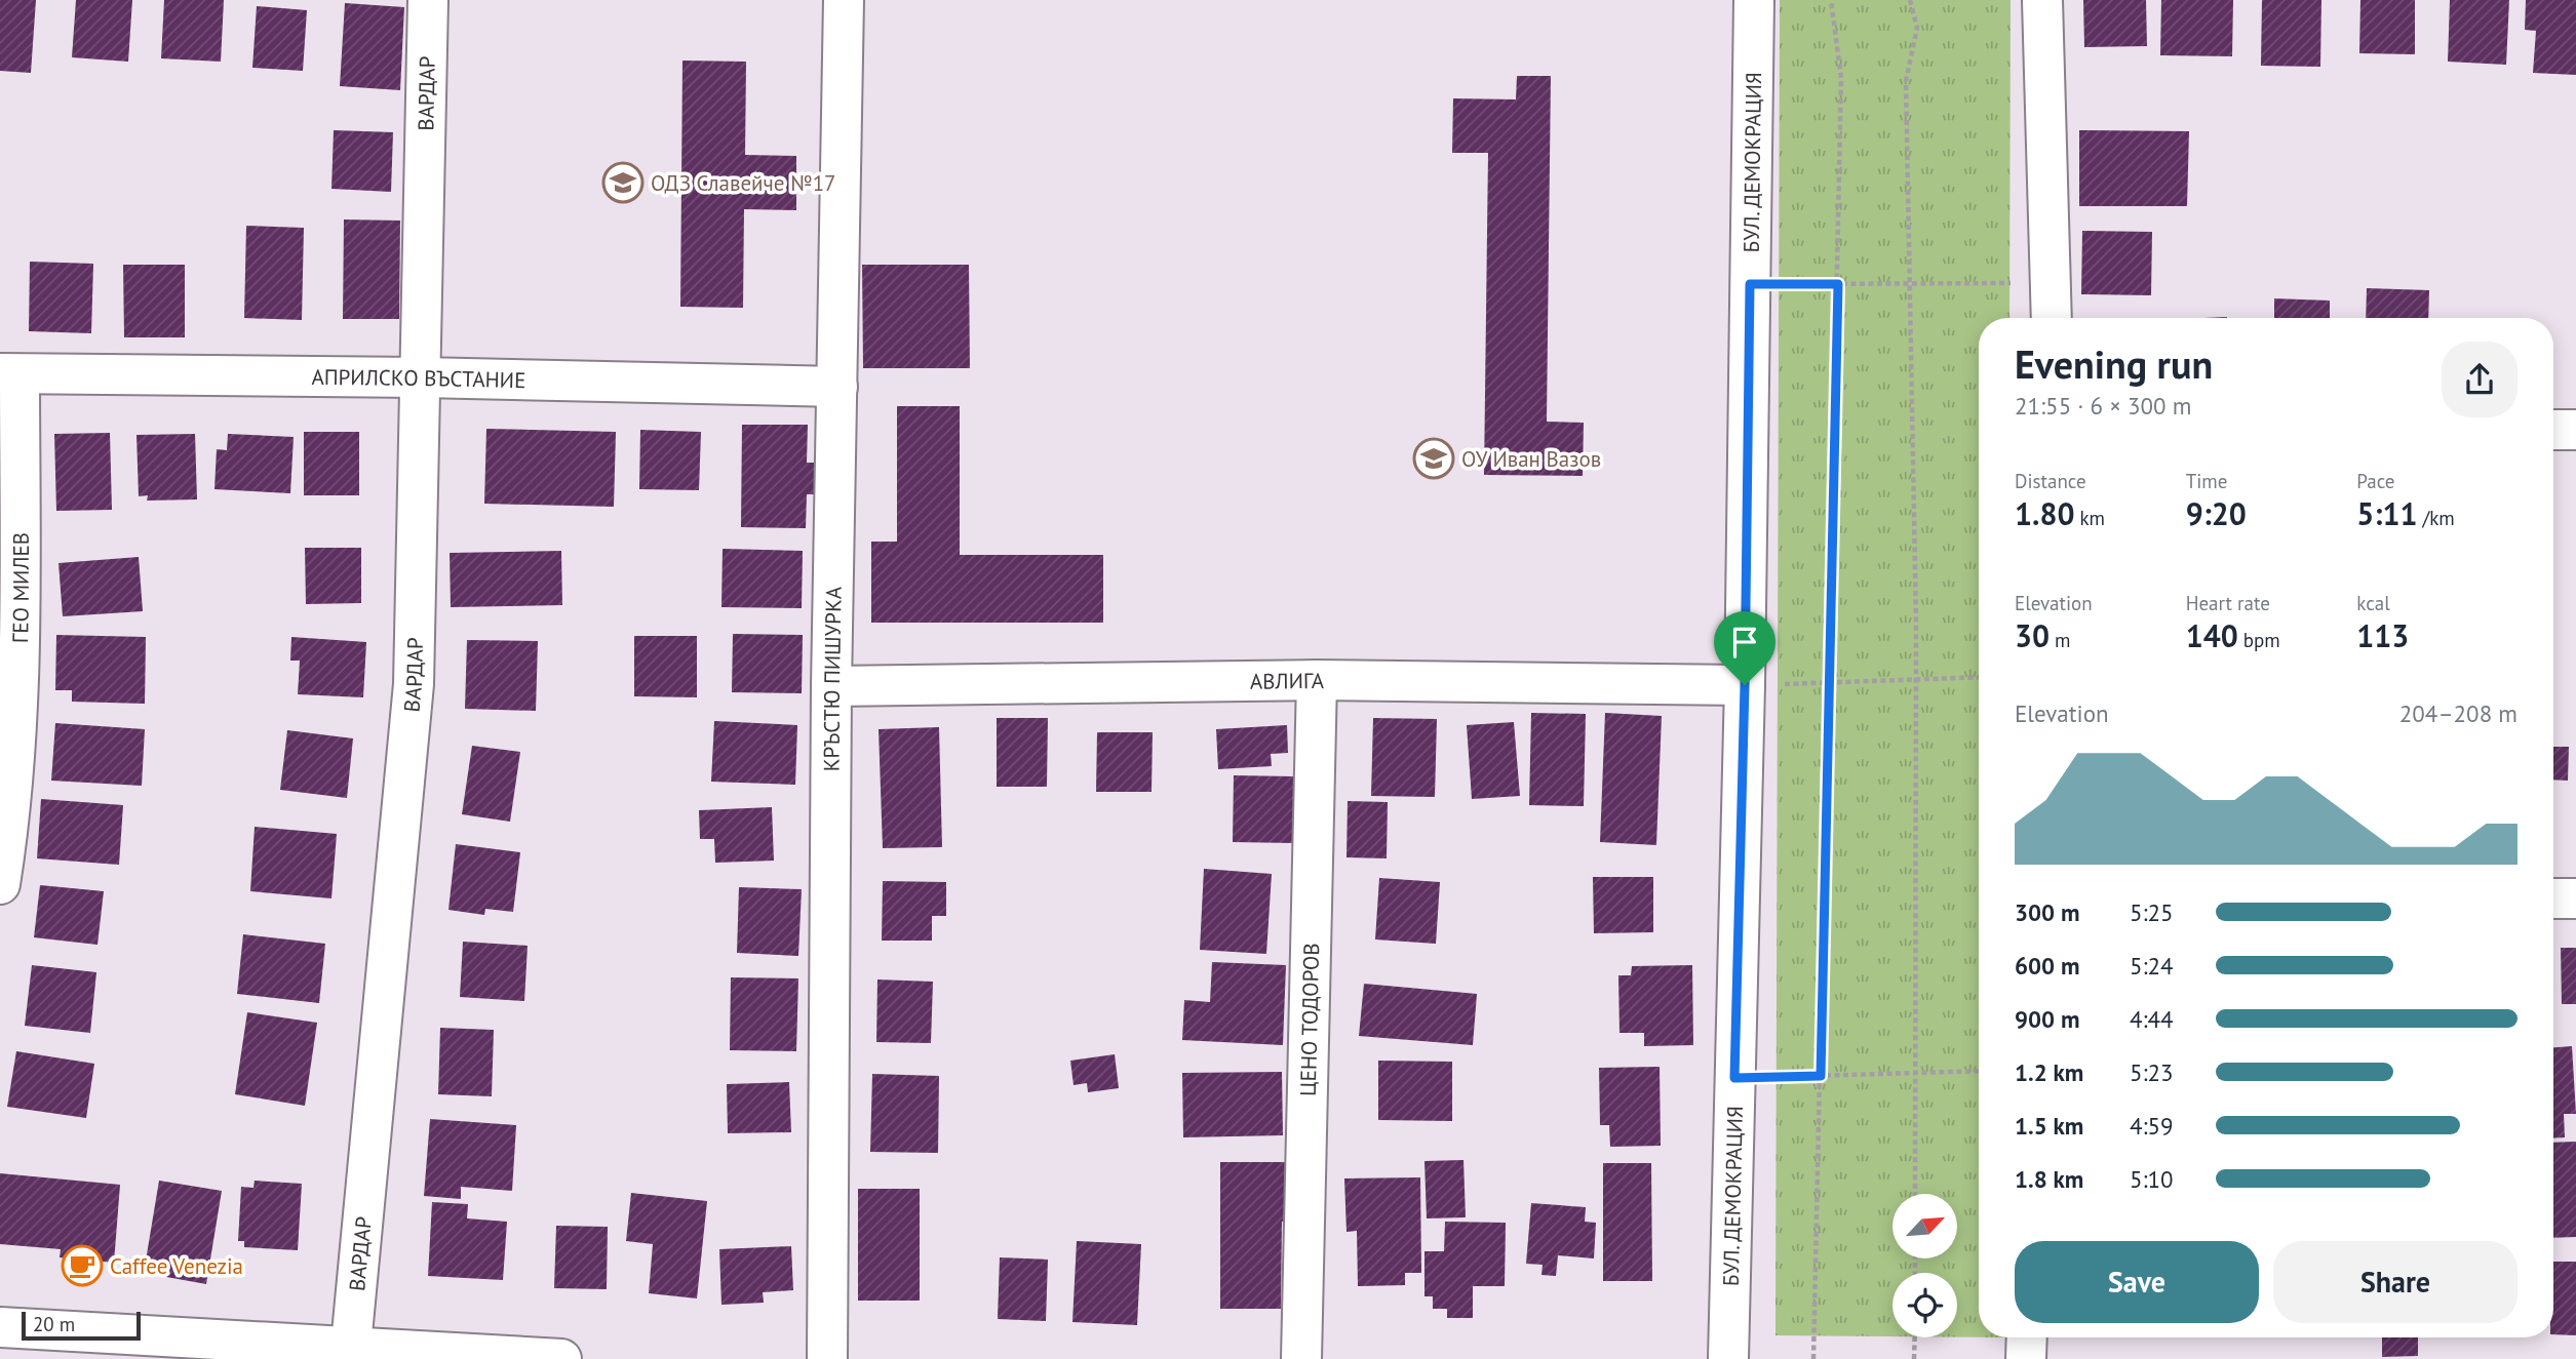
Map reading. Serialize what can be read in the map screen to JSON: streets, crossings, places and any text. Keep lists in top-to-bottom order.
{
  "streets": {
    "street": [
      "ВАРДАР",
      "БУЛ. ДЕМОКРАЦИЯ",
      "АПРИЛСКО ВЪСТАНИЕ",
      "ГЕО МИЛЕВ",
      "КРЪСТЮ ПИШУРКА",
      "АВЛИГА",
      "ЦЕНО ТОДОРОВ"
    ]
  },
  "crossings": [
    ["ВАРДАР", "АПРИЛСКО ВЪСТАНИЕ"],
    ["БУЛ. ДЕМОКРАЦИЯ", "АВЛИГА"],
    ["АПРИЛСКО ВЪСТАНИЕ", "ГЕО МИЛЕВ"],
    ["АПРИЛСКО ВЪСТАНИЕ", "КРЪСТЮ ПИШУРКА"],
    ["КРЪСТЮ ПИШУРКА", "АВЛИГА"],
    ["АВЛИГА", "ЦЕНО ТОДОРОВ"]
  ],
  "places": {
    "school or university": ["ОДЗ Славейче №17", "ОУ Иван Вазов"],
    "cafe": ["Caffee Venezia"]
  },
  "scale_bar": "20 m",
  "north": "top right",
  "page": {
    "heading": ["Evening run", "21:55 · 6 × 300 m"],
    "stats": [
      ["Distance", "1.80 km"],
      ["Time", "9:20"],
      ["Pace", "5:11 /km"],
      ["Elevation", "30 m"],
      ["Heart rate", "140 bpm"],
      ["kcal", "113"]
    ],
    "chart": ["Elevation", "204–208 m"],
    "list": [
      {
        "name": "300 m",
        "note": "5:25"
      },
      {
        "name": "600 m",
        "note": "5:24"
      },
      {
        "name": "900 m",
        "note": "4:44"
      },
      {
        "name": "1.2 km",
        "note": "5:23"
      },
      {
        "name": "1.5 km",
        "note": "4:59"
      },
      {
        "name": "1.8 km",
        "note": "5:10"
      }
    ],
    "buttons": ["Save", "Share"],
    "scale": "20 m"
  }
}
